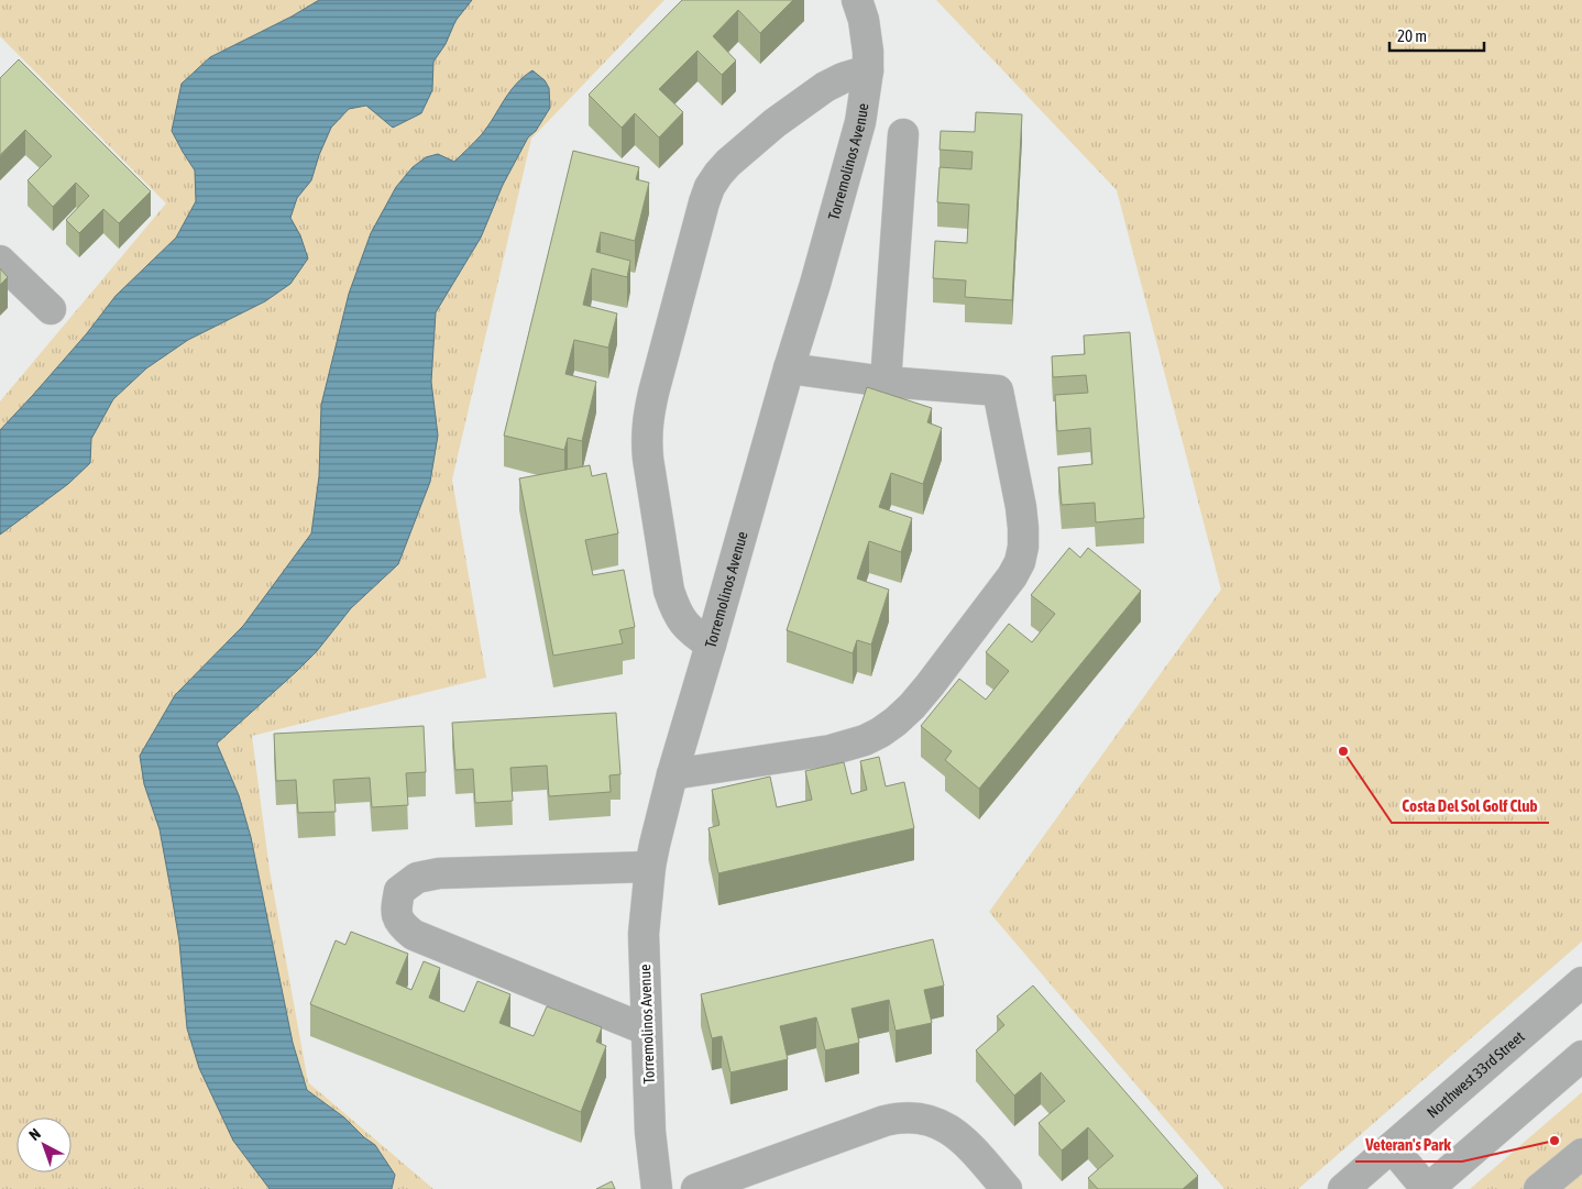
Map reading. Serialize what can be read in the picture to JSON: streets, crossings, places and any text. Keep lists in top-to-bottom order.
{
  "streets": {
    "street": ["Torremolinos Avenue", "Northwest 33rd Street"]
  },
  "places": ["Costa Del Sol Golf Club", "Veteran's Park"],
  "scale_bar": "20 m",
  "north": "top left"
}
